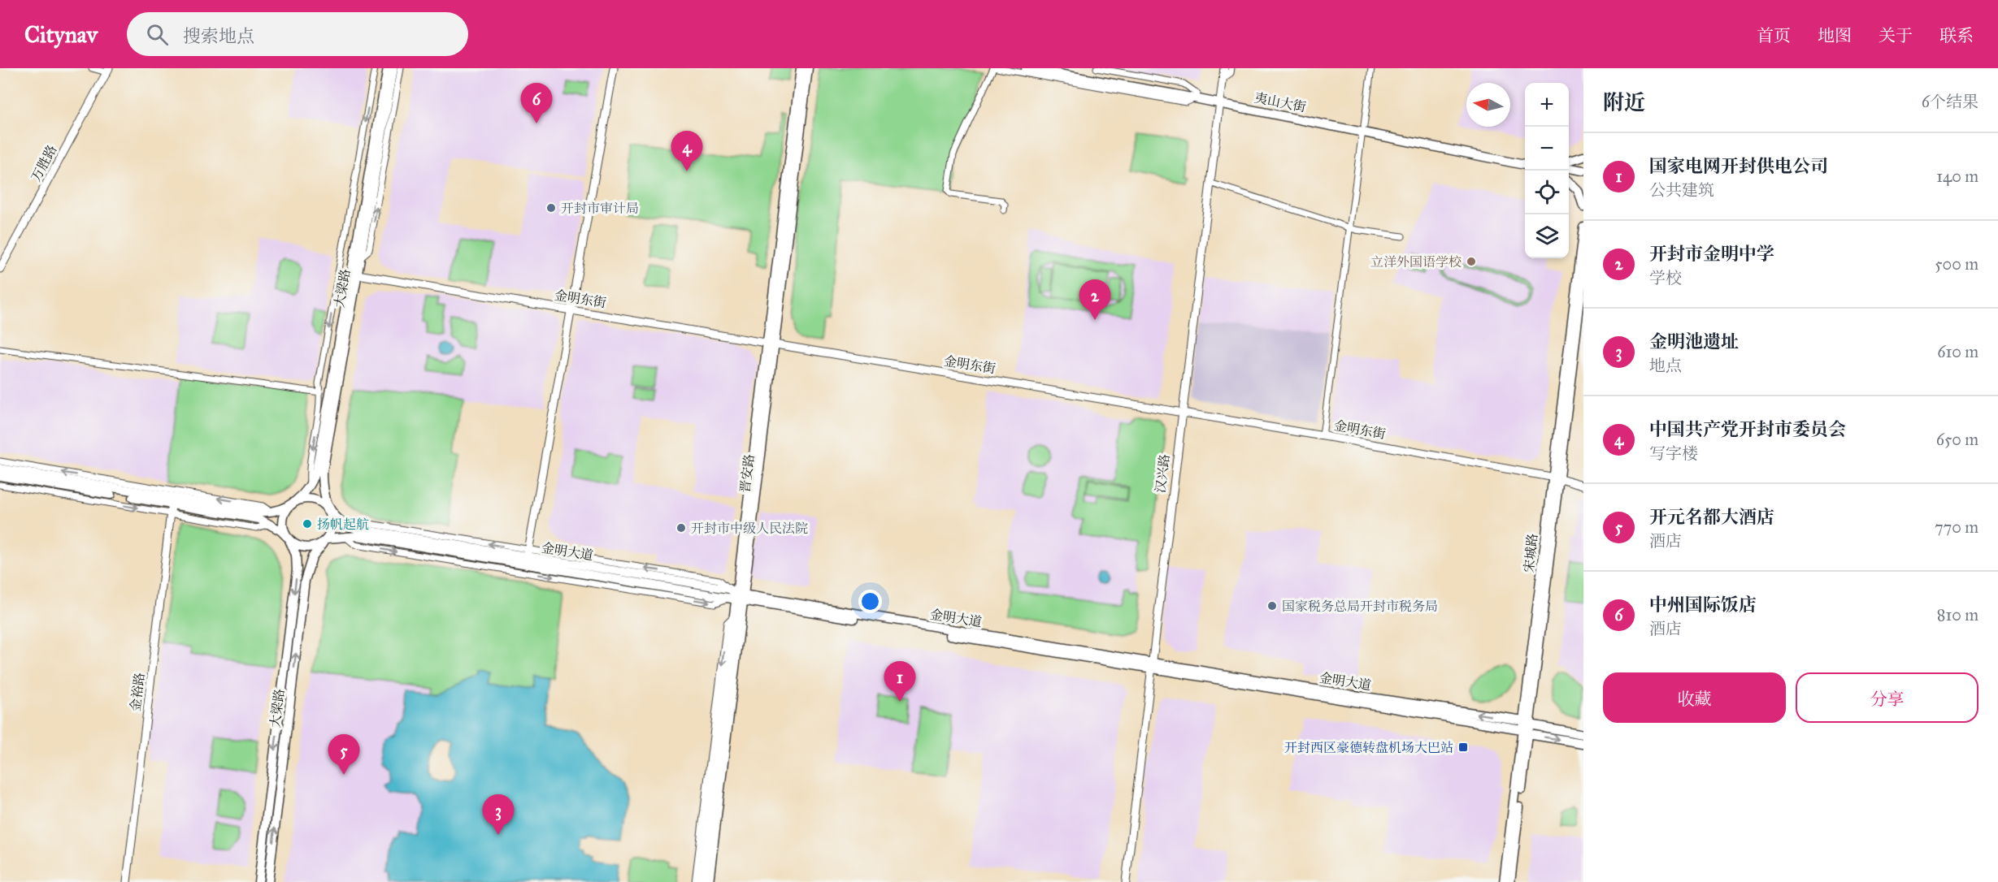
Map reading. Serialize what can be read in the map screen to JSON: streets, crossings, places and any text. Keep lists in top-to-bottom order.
{
  "streets": {
    "main road": [
      "夷山大街",
      "大梁路",
      "晋安路",
      "金明大道",
      "宋城路"
    ],
    "street": [
      "万胜路",
      "金明东街",
      "汉兴路",
      "金裕路"
    ]
  },
  "crossings": [
    ["夷山大街", "汉兴路"],
    ["大梁路", "金明东街"],
    ["大梁路", "金明大道"],
    ["金明东街", "晋安路"],
    ["金明东街", "汉兴路"],
    ["金明东街", "宋城路"],
    ["晋安路", "金明大道"],
    ["汉兴路", "金明大道"],
    ["金明大道", "宋城路"]
  ],
  "places": {
    "other": [
      "开封市审计局",
      "立洋外国语学校",
      "扬帆起航",
      "开封市中级人民法院",
      "国家税务总局开封市税务局"
    ],
    "transit": ["开封西区豪德转盘机场大巴站"]
  },
  "north": "left",
  "page": {
    "header": "Citynav",
    "search": "搜索地点",
    "nav": [
      "首页",
      "地图",
      "关于",
      "联系"
    ],
    "heading": ["附近", "6个结果"],
    "map_buttons": ["+", "−"],
    "pins": [
      "6",
      "4",
      "2",
      "1",
      "5",
      "3"
    ],
    "list": [
      {
        "mark": "1",
        "name": "国家电网开封供电公司",
        "note": "公共建筑",
        "value": "140 m"
      },
      {
        "mark": "2",
        "name": "开封市金明中学",
        "note": "学校",
        "value": "500 m"
      },
      {
        "mark": "3",
        "name": "金明池遗址",
        "note": "地点",
        "value": "610 m"
      },
      {
        "mark": "4",
        "name": "中国共产党开封市委员会",
        "note": "写字楼",
        "value": "650 m"
      },
      {
        "mark": "5",
        "name": "开元名都大酒店",
        "note": "酒店",
        "value": "770 m"
      },
      {
        "mark": "6",
        "name": "中州国际饭店",
        "note": "酒店",
        "value": "810 m"
      }
    ],
    "buttons": ["收藏", "分享"]
  }
}
